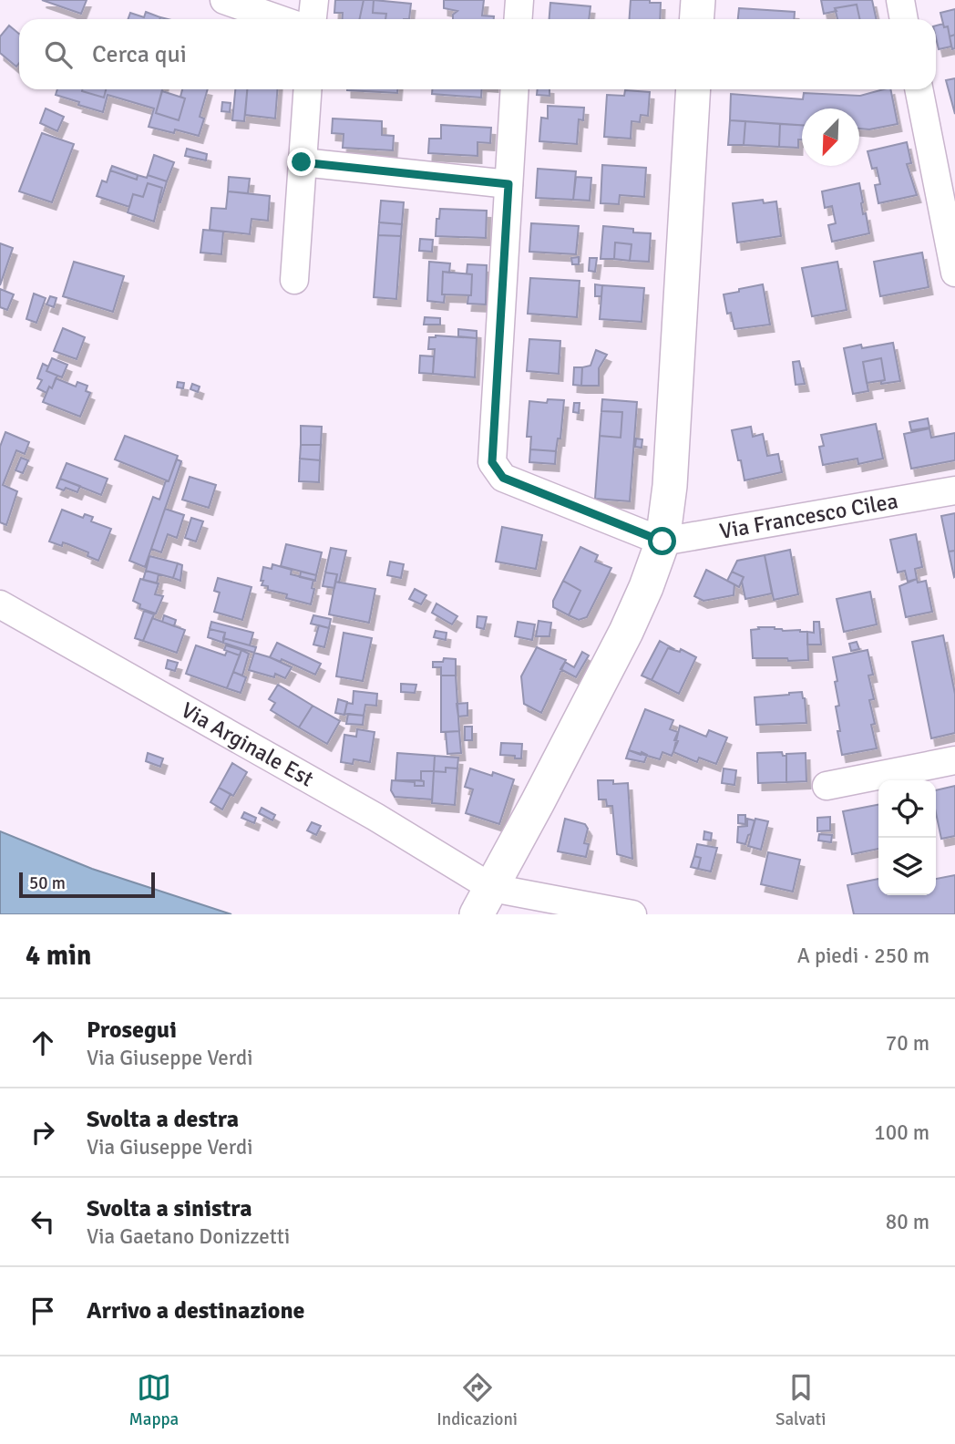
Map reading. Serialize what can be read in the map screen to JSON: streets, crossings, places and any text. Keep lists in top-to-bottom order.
{
  "streets": {
    "street": ["Via Francesco Cilea", "Via Arginale Est"]
  },
  "scale_bar": "50 m",
  "north": "bottom left",
  "page": {
    "search": "Cerca qui",
    "scale": "50 m",
    "heading": ["4 min", "A piedi · 250 m"],
    "list": [
      ["Prosegui", "Via Giuseppe Verdi", "70 m"],
      ["Svolta a destra", "Via Giuseppe Verdi", "100 m"],
      ["Svolta a sinistra", "Via Gaetano Donizzetti", "80 m"],
      "Arrivo a destinazione"
    ],
    "nav": ["Mappa", "Indicazioni", "Salvati"]
  }
}
